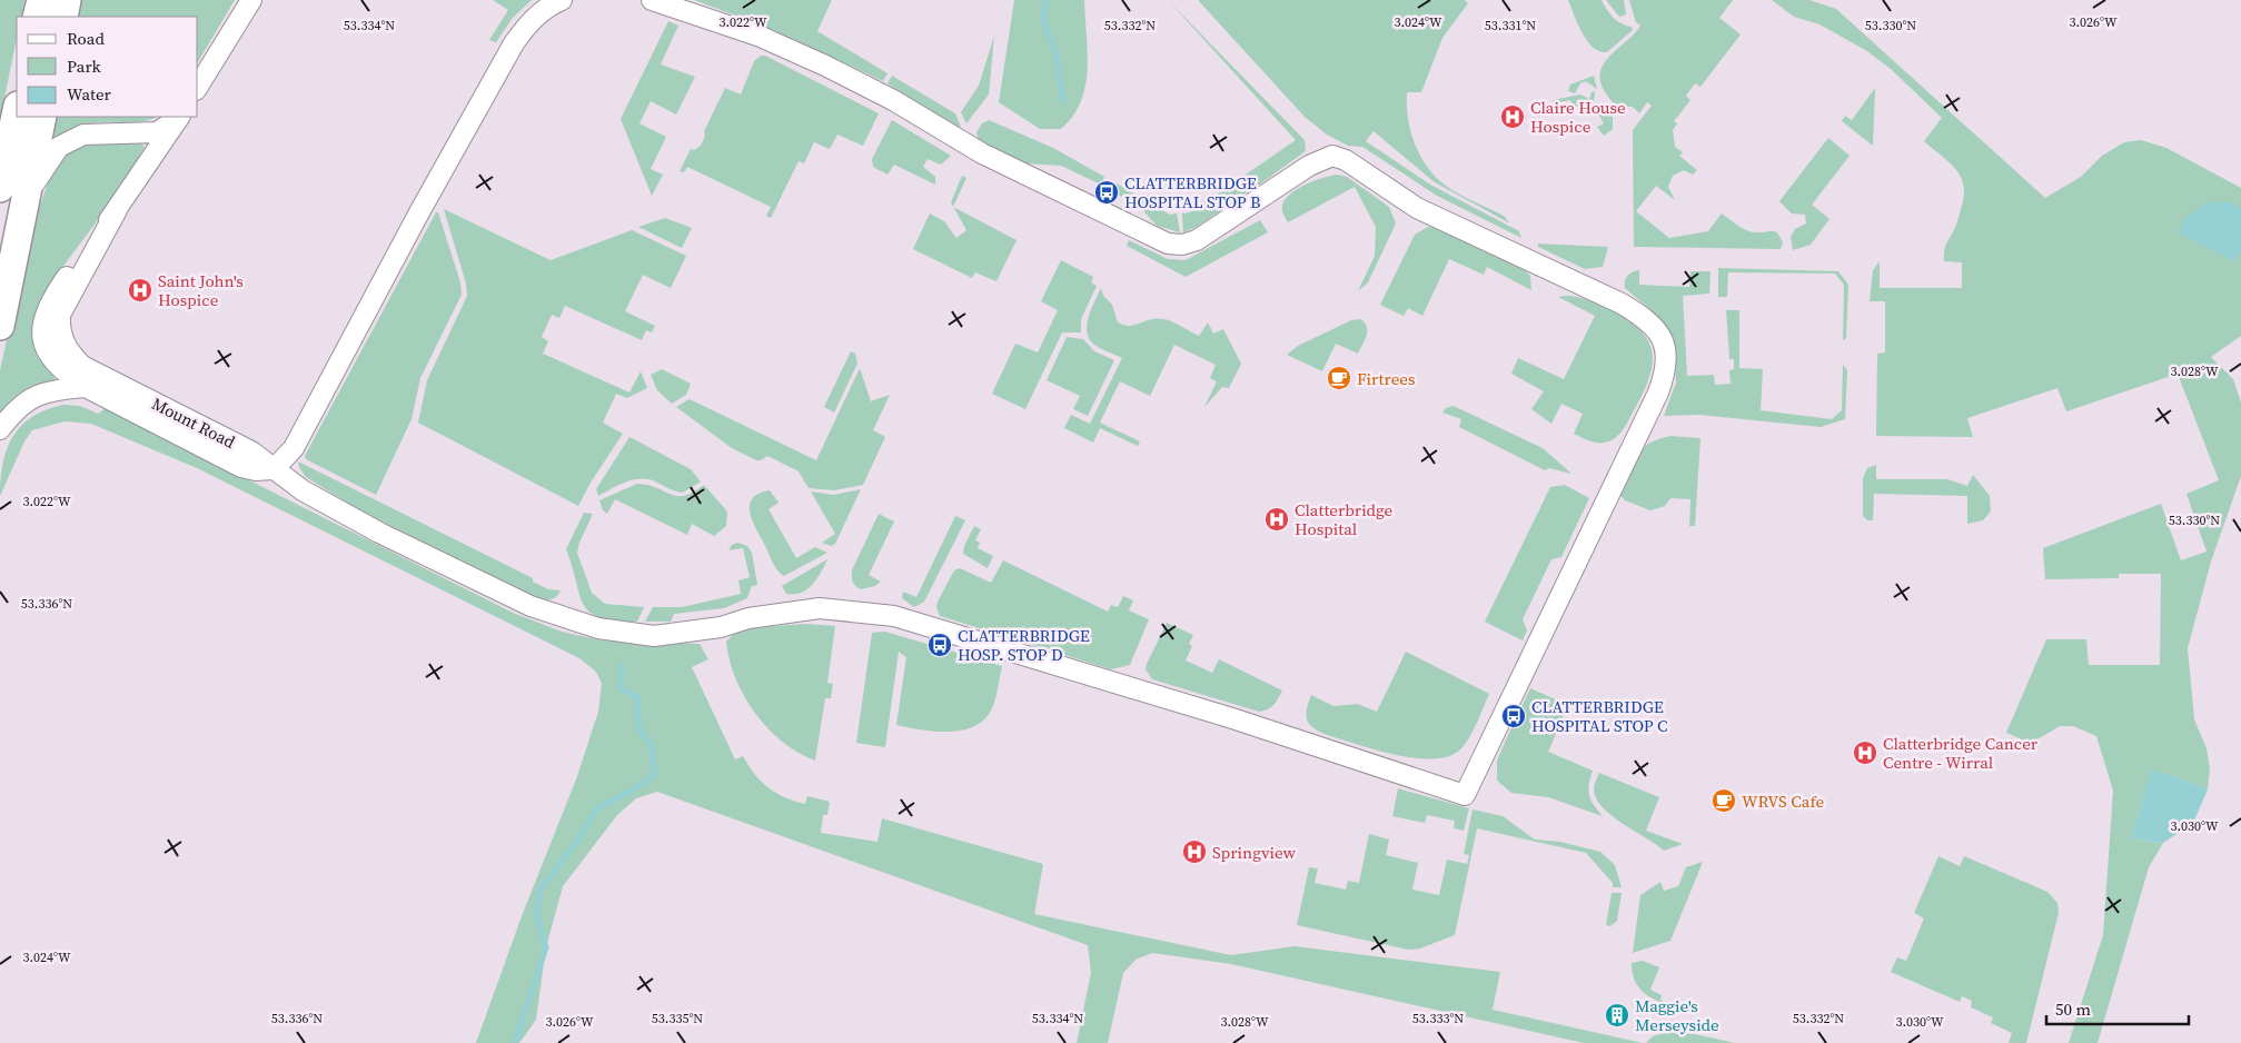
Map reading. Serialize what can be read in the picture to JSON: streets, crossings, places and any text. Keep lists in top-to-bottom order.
{
  "streets": {
    "street": ["Mount Road"]
  },
  "places": {
    "hospital": [
      "Claire House Hospice",
      "Saint John's Hospice",
      "Clatterbridge Hospital",
      "Clatterbridge Cancer Centre - Wirral",
      "Springview"
    ],
    "bus stop": ["CLATTERBRIDGE HOSPITAL STOP B", "CLATTERBRIDGE HOSP. STOP D", "CLATTERBRIDGE HOSPITAL STOP C"],
    "cafe": ["Firtrees", "WRVS Cafe"],
    "building": ["Maggie's Merseyside"]
  },
  "legend": ["Road", "Park", "Water"],
  "scale_bar": "50 m",
  "coordinates": [
    "3.022°W",
    "3.024°W",
    "3.026°W",
    "53.334°N",
    "53.332°N",
    "53.331°N",
    "53.330°N",
    "3.028°W",
    "53.336°N",
    "3.030°W",
    "53.335°N",
    "53.333°N"
  ]
}
